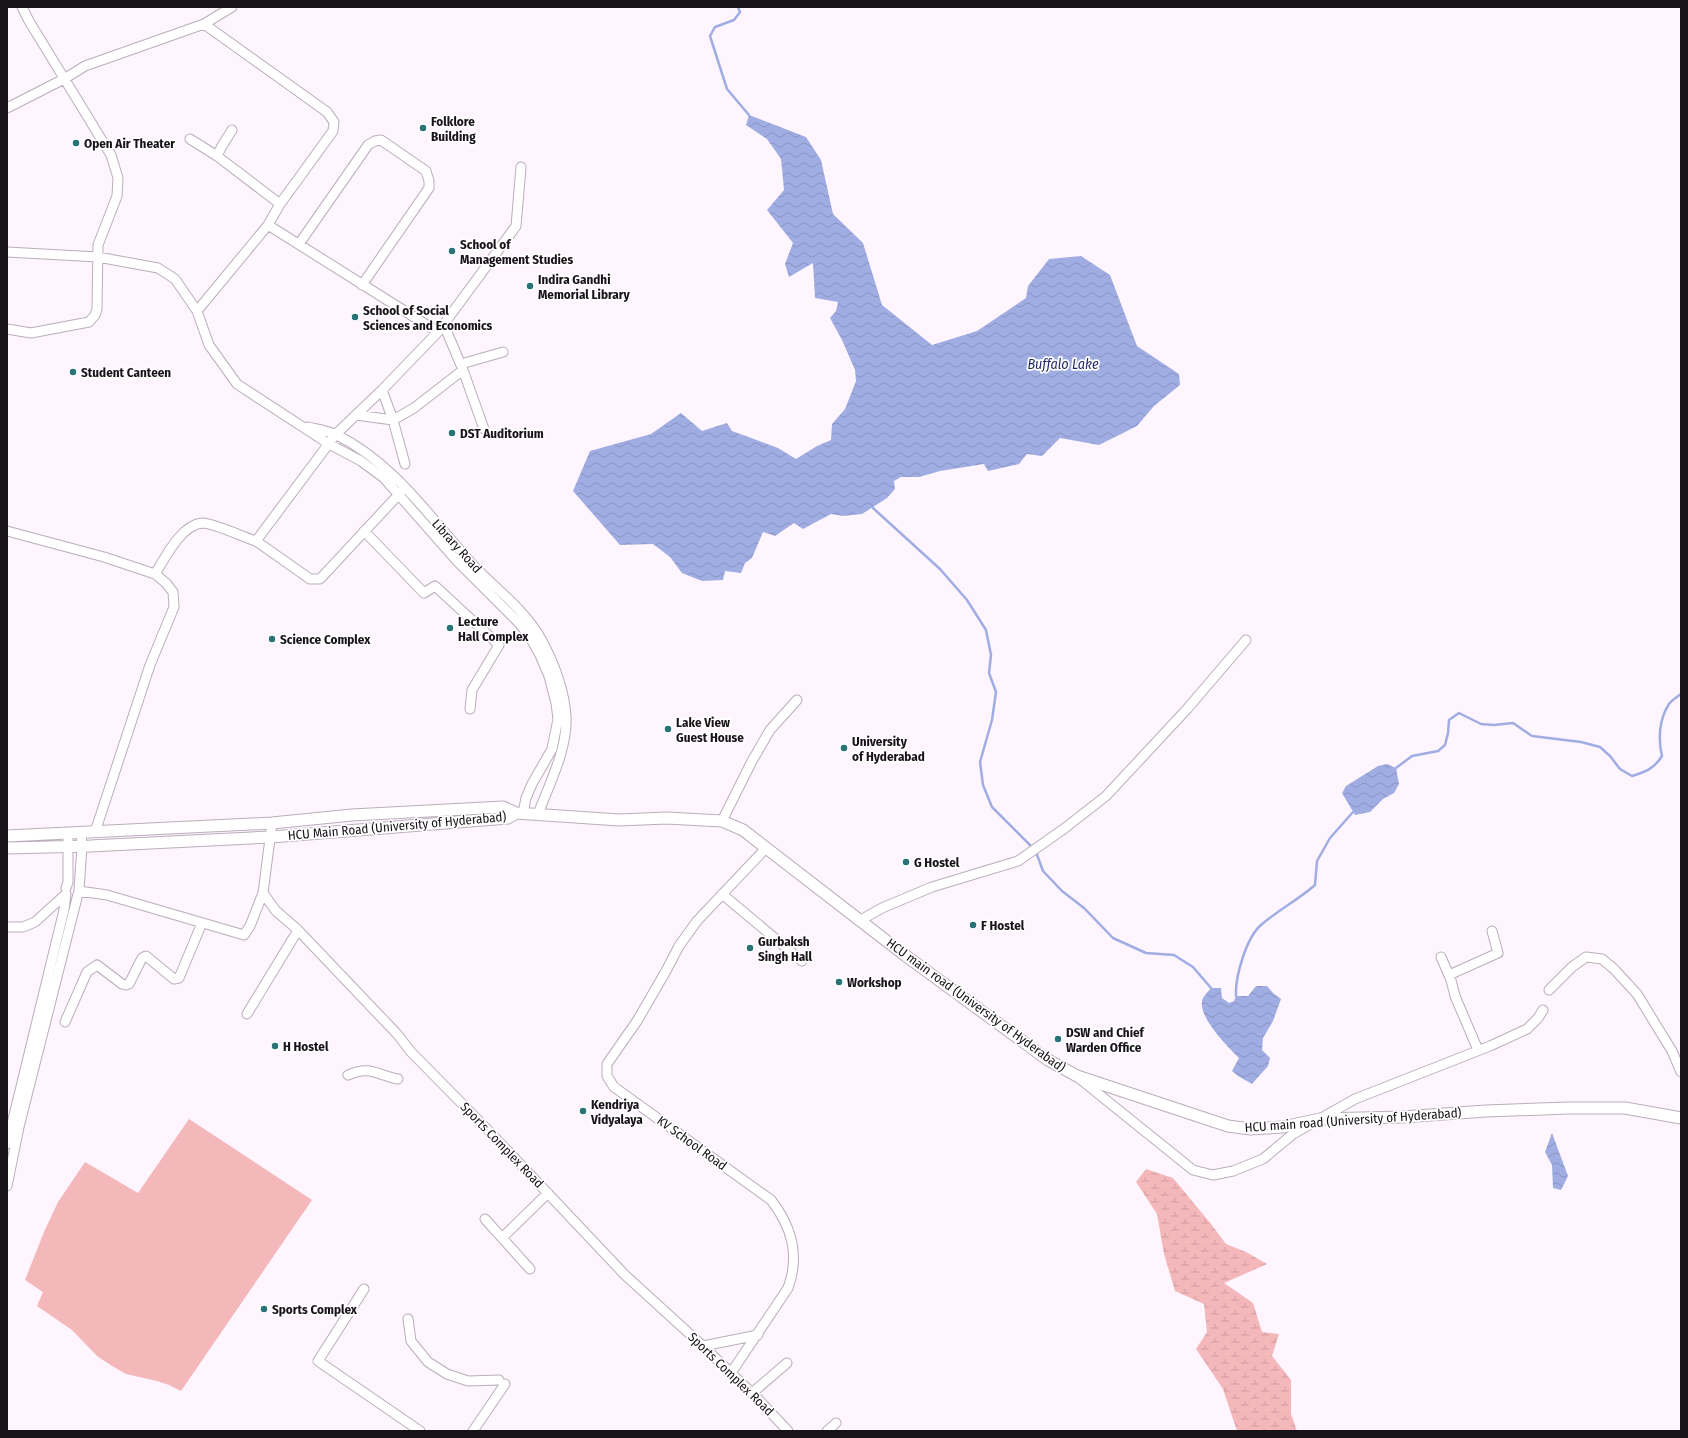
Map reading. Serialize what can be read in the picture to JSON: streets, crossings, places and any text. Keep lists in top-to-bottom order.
{
  "streets": {
    "street": [
      "Library Road",
      "HCU Main Road (University of Hyderabad)",
      "HCU main road (University of Hyderabad)",
      "KV School Road",
      "Sports Complex Road"
    ]
  },
  "crossings": [
    ["Library Road", "HCU main road (University of Hyderabad)"],
    ["HCU Main Road (University of Hyderabad)", "HCU main road (University of Hyderabad)"],
    ["HCU main road (University of Hyderabad)", "KV School Road"],
    ["KV School Road", "Sports Complex Road"]
  ],
  "water": ["Buffalo Lake"],
  "places": [
    "Folklore Building",
    "Open Air Theater",
    "School of Management Studies",
    "Indira Gandhi Memorial Library",
    "School of Social Sciences and Economics",
    "Student Canteen",
    "DST Auditorium",
    "Lecture Hall Complex",
    "Science Complex",
    "Lake View Guest House",
    "University of Hyderabad",
    "G Hostel",
    "F Hostel",
    "Gurbaksh Singh Hall",
    "Workshop",
    "DSW and Chief Warden Office",
    "H Hostel",
    "Kendriya Vidyalaya",
    "Sports Complex"
  ]
}
